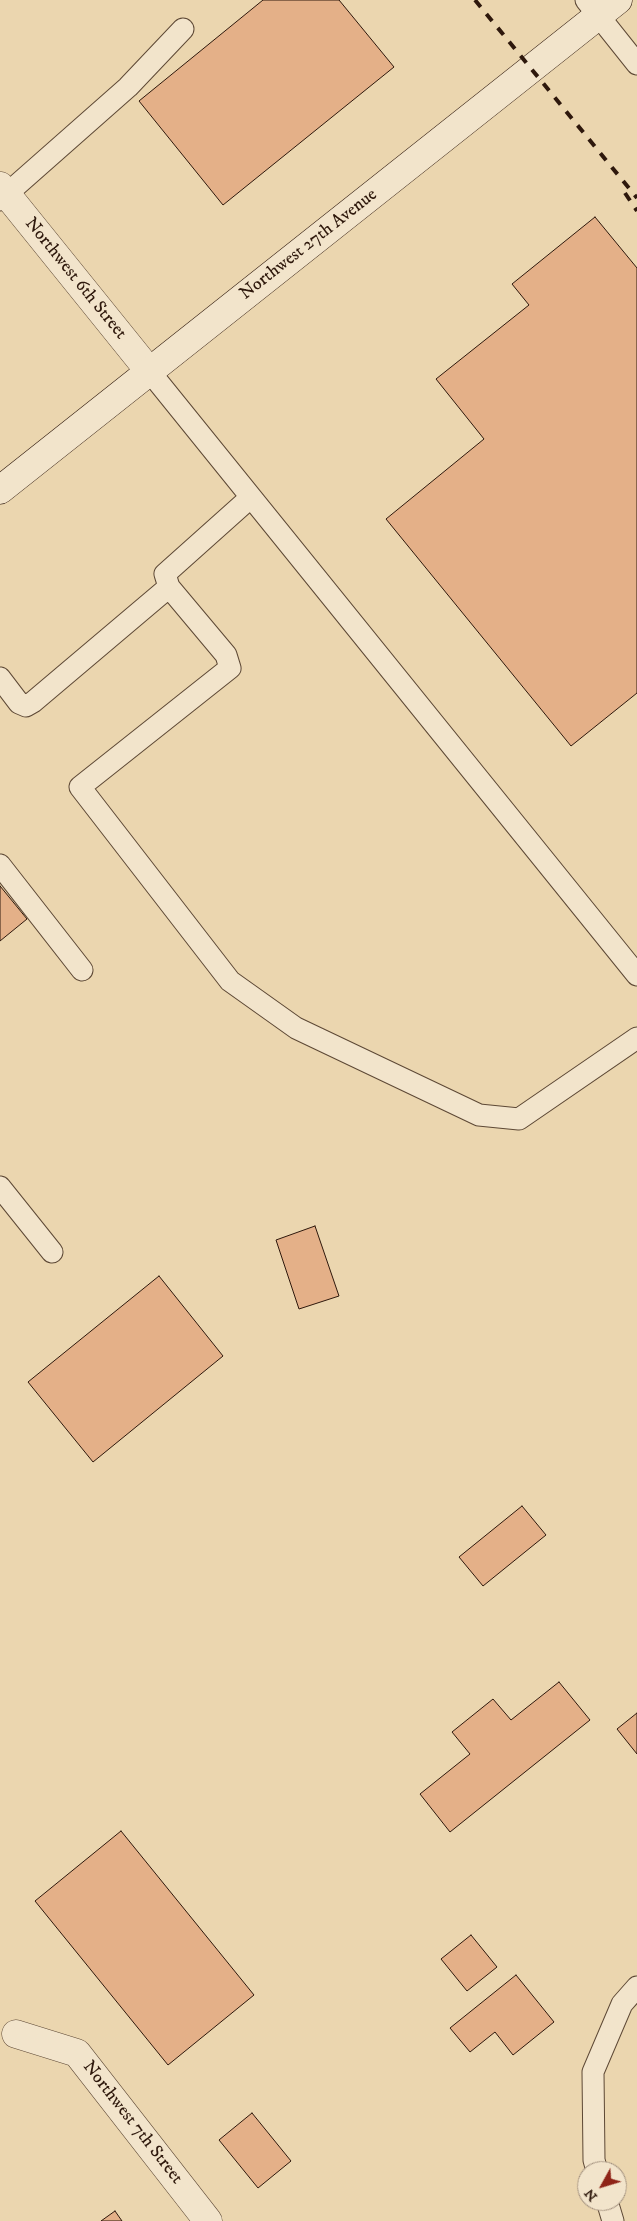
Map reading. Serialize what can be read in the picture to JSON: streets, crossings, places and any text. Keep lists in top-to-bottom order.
{
  "streets": {
    "main road": ["Northwest 27th Avenue", "Northwest 6th Street", "Northwest 7th Street"]
  },
  "crossings": [
    ["Northwest 27th Avenue", "Northwest 6th Street"]
  ],
  "north": "bottom left"
}
